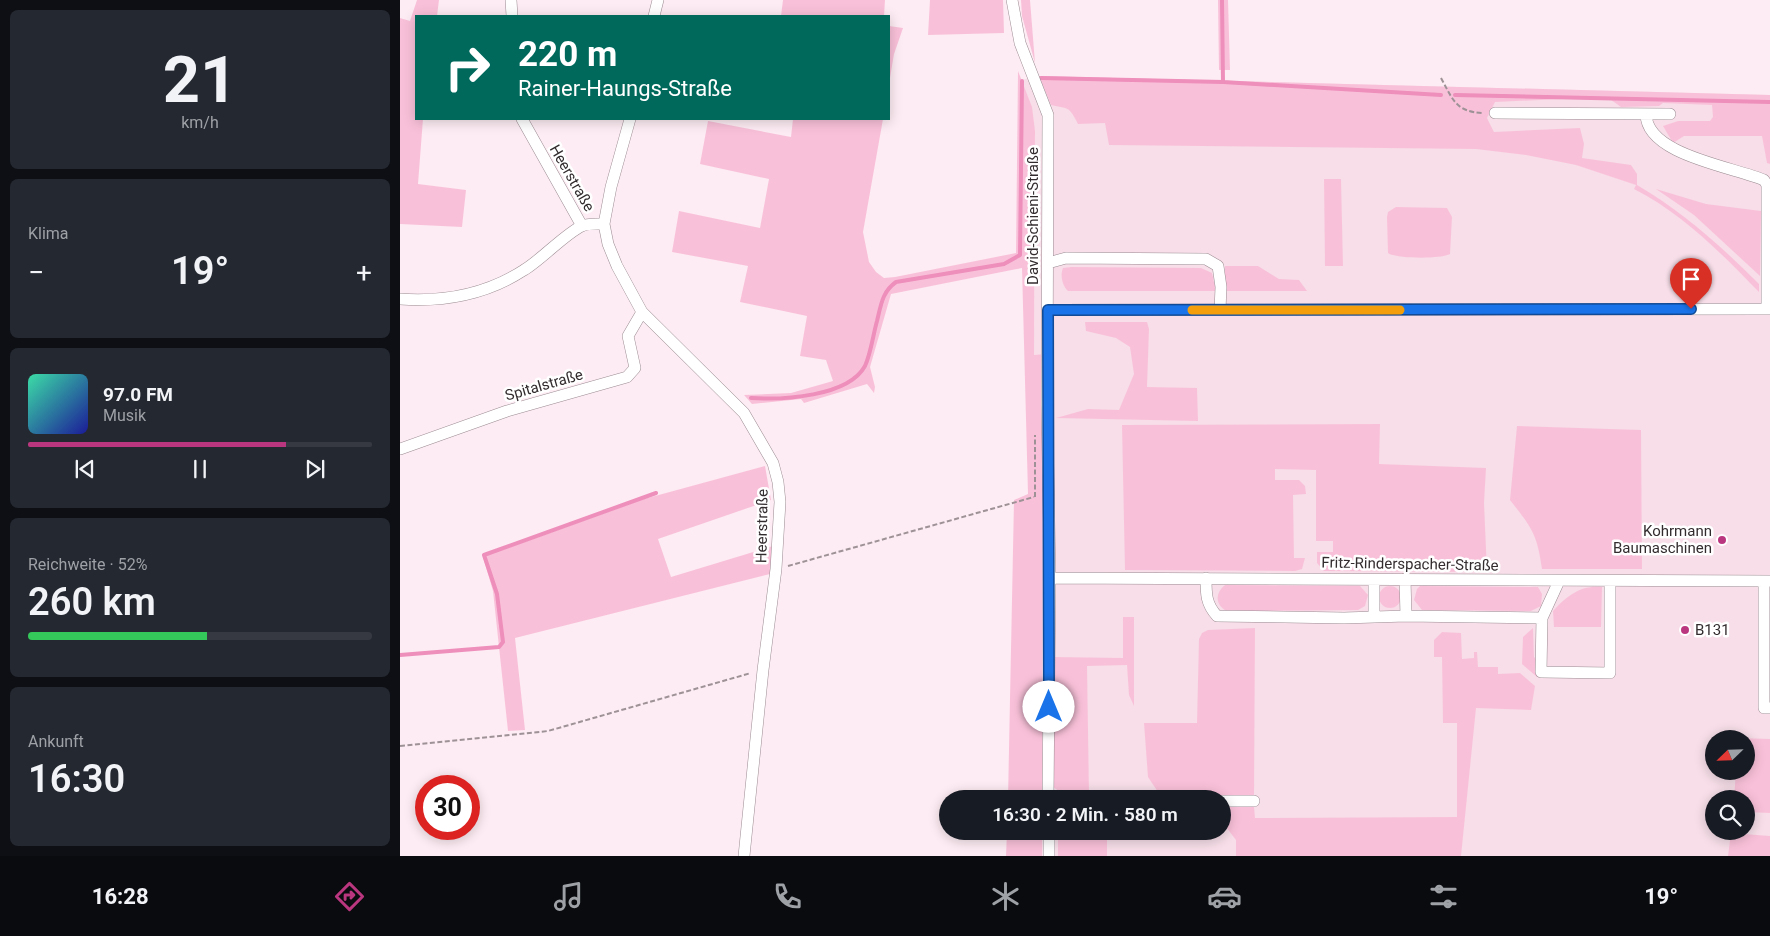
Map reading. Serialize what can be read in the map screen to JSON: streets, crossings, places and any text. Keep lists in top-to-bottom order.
{
  "streets": {
    "street": [
      "Heerstraße",
      "David-Schieni-Straße",
      "Spitalstraße",
      "Fritz-Rinderspacher-Straße"
    ]
  },
  "crossings": [
    ["Heerstraße", "Spitalstraße"],
    ["David-Schieni-Straße", "Fritz-Rinderspacher-Straße"]
  ],
  "places": ["Kohrmann Baumaschinen", "B131"],
  "north": "bottom left",
  "page": {
    "tile": [
      ["21", "km/h"],
      "Klima",
      ["Reichweite · 52%", "260 km"],
      ["Ankunft", "16:30"]
    ],
    "turn": ["220 m", "Rainer-Haungs-Straße"],
    "heat": ["−", "19°", "+"],
    "song": ["97.0 FM", "Musik"],
    "limit": "30",
    "trip": "16:30 · 2 Min. · 580 m",
    "tabs": ["16:28", "19°"]
  }
}
